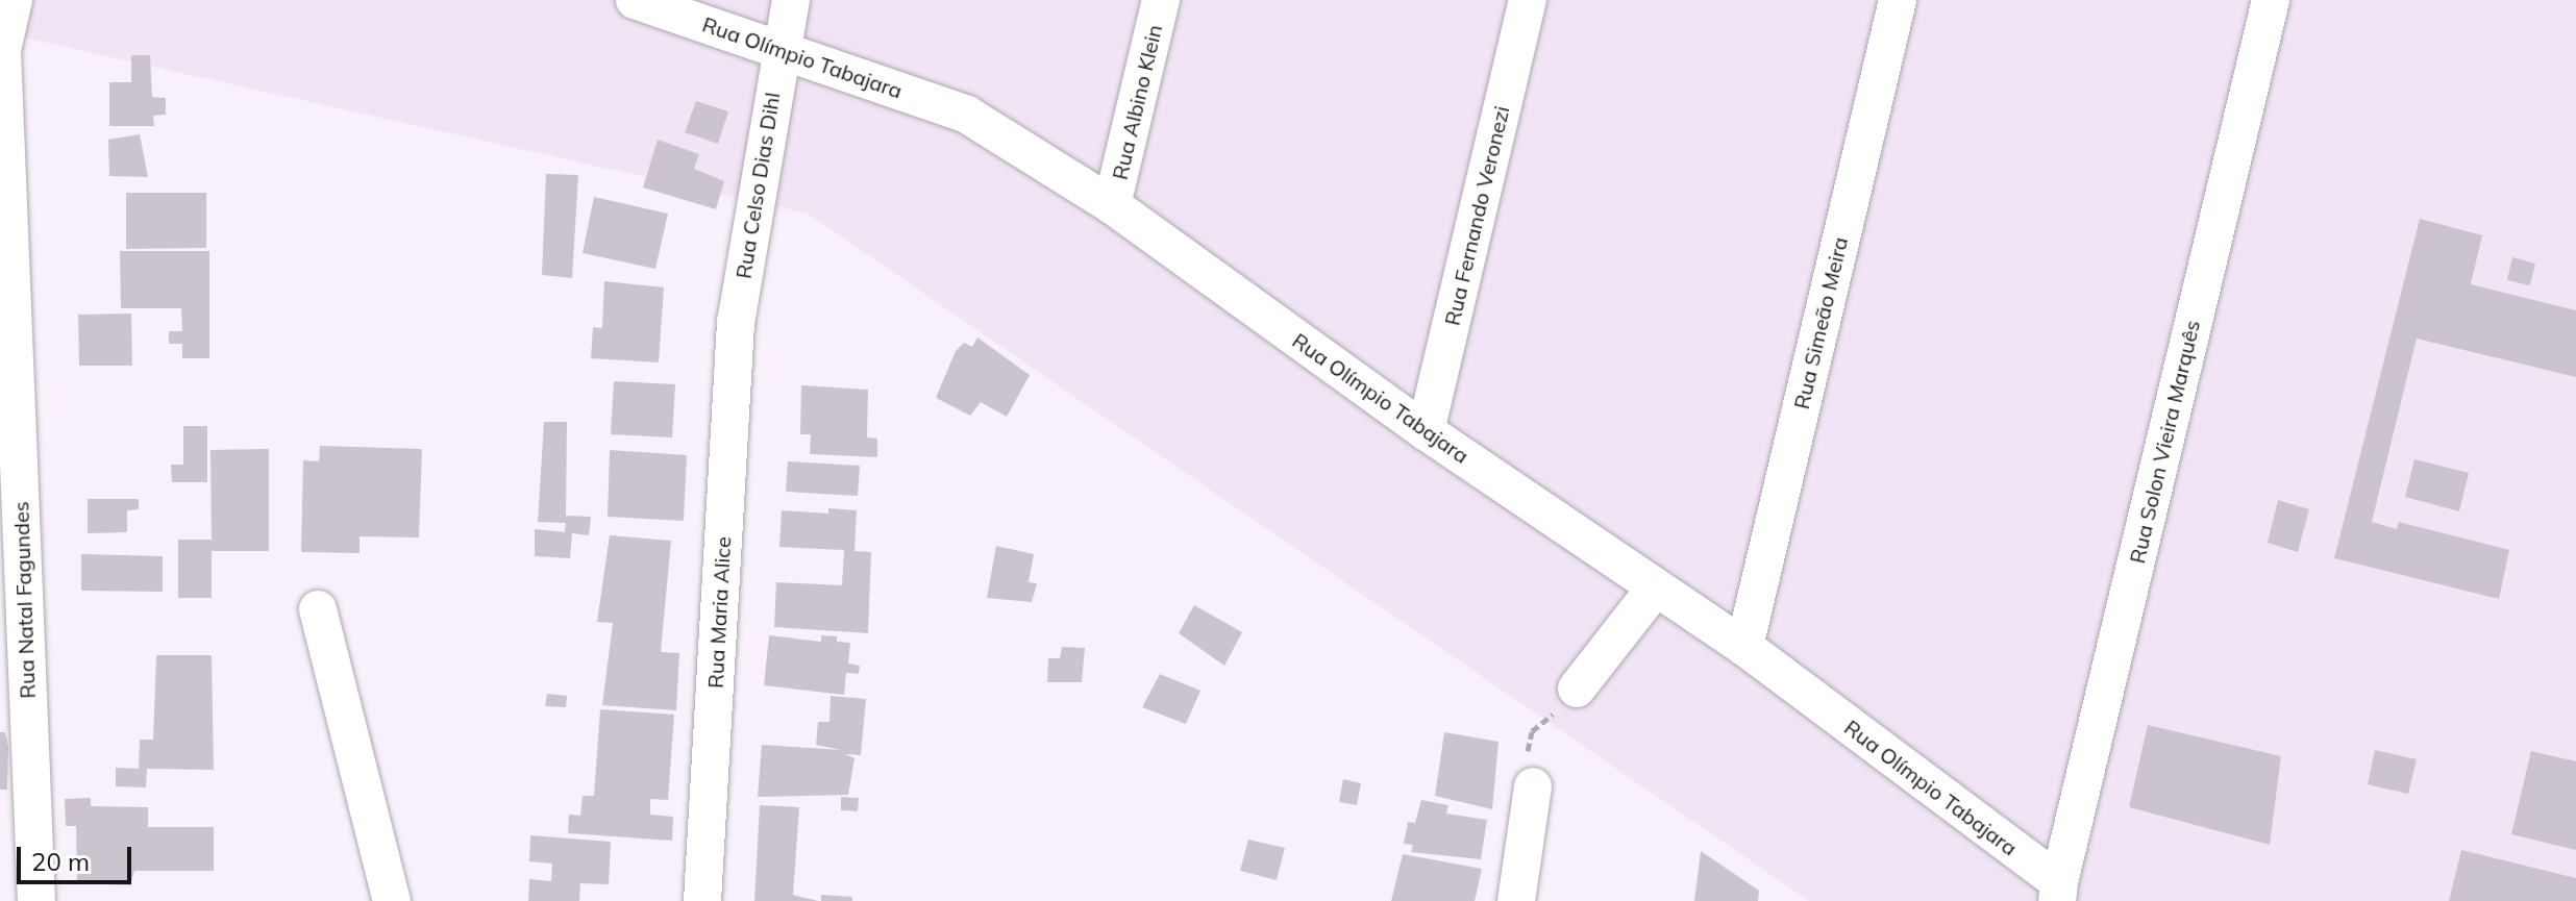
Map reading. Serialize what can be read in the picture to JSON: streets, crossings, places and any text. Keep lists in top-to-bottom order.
{
  "streets": {
    "street": [
      "Rua Olímpio Tabajara",
      "Rua Albino Klein",
      "Rua Celso Dias Dihl",
      "Rua Fernando Veronezi",
      "Rua Simeão Meira",
      "Rua Solon Vieira Marquês",
      "Rua Natal Fagundes",
      "Rua Maria Alice"
    ]
  },
  "crossings": [
    ["Rua Olímpio Tabajara", "Rua Albino Klein"],
    ["Rua Olímpio Tabajara", "Rua Celso Dias Dihl"],
    ["Rua Olímpio Tabajara", "Rua Fernando Veronezi"],
    ["Rua Olímpio Tabajara", "Rua Simeão Meira"],
    ["Rua Olímpio Tabajara", "Rua Solon Vieira Marquês"],
    ["Rua Celso Dias Dihl", "Rua Maria Alice"]
  ],
  "scale_bar": "20 m"
}
